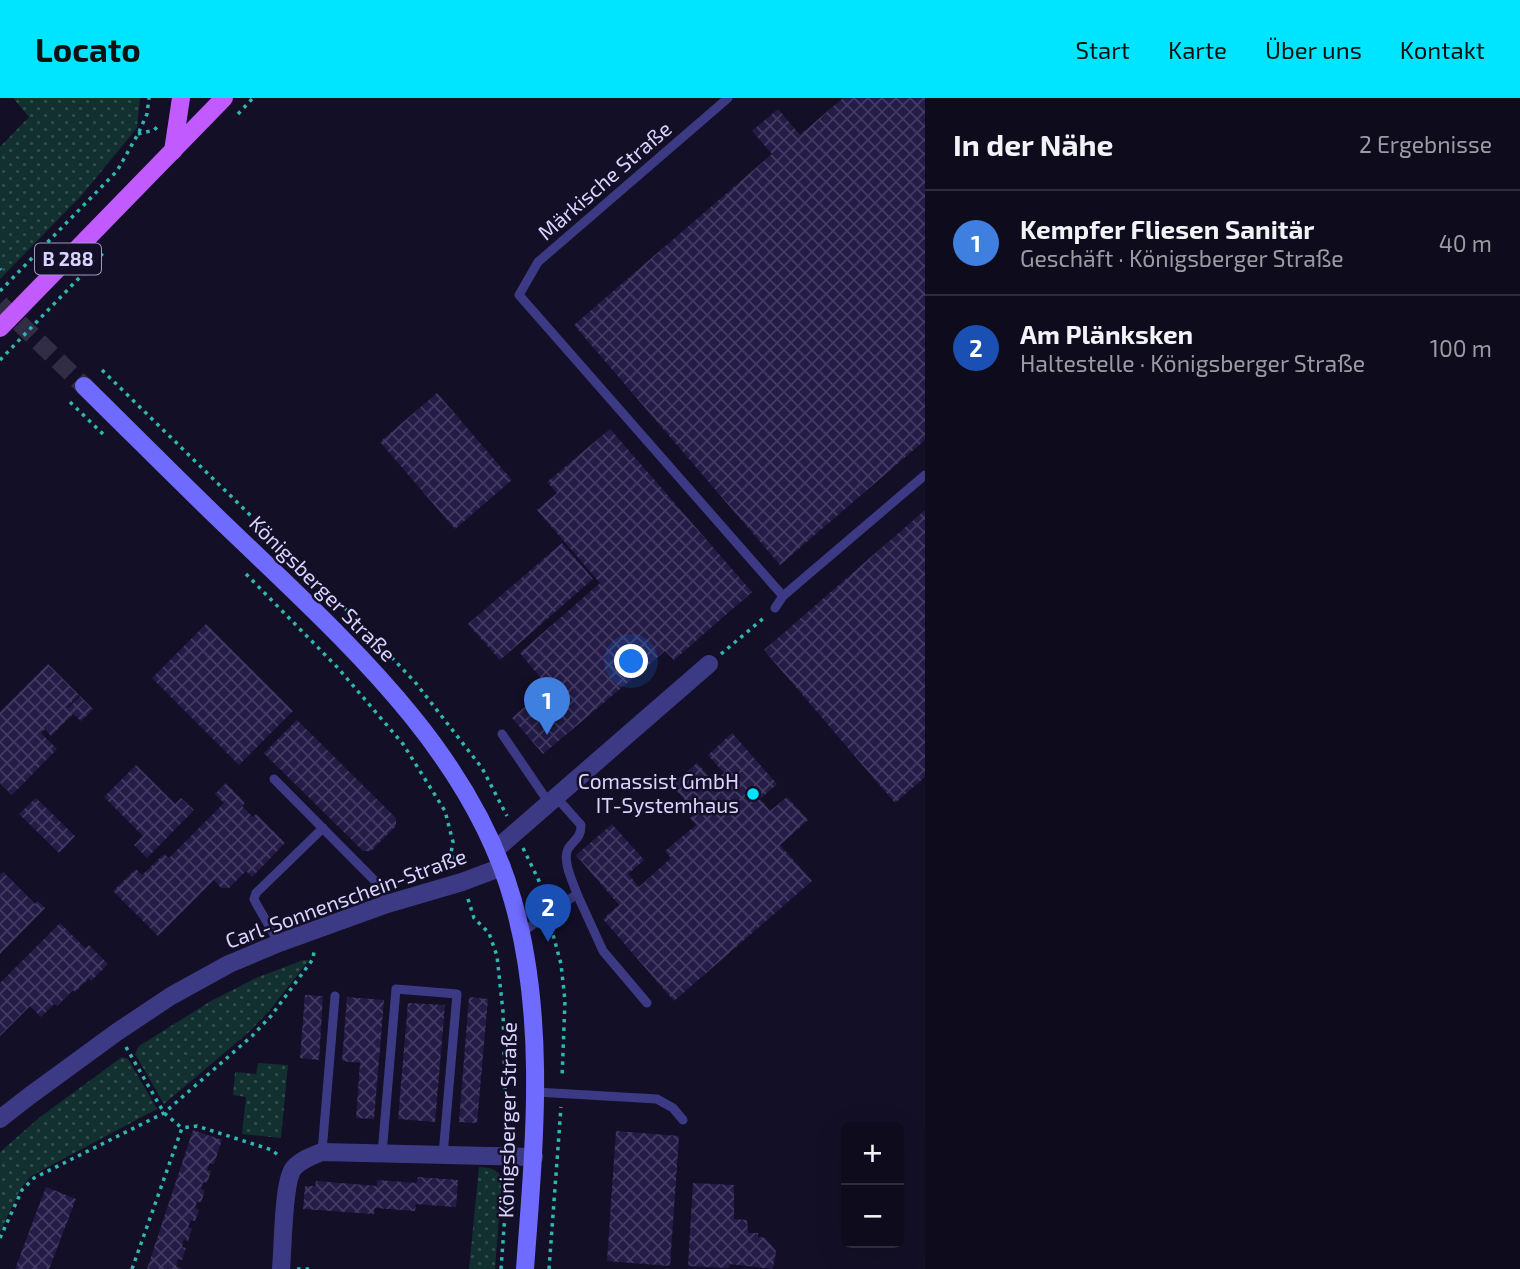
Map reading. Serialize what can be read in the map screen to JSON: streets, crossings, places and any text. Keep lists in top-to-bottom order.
{
  "streets": {
    "main road": ["B 288"],
    "street": ["Königsberger Straße", "Carl-Sonnenschein-Straße"],
    "lane": ["Märkische Straße"]
  },
  "crossings": [
    ["Königsberger Straße", "Carl-Sonnenschein-Straße"]
  ],
  "places": ["Comassist GmbH IT-Systemhaus"],
  "page": {
    "header": "Locato",
    "nav": [
      "Start",
      "Karte",
      "Über uns",
      "Kontakt"
    ],
    "heading": ["In der Nähe", "2 Ergebnisse"],
    "list": [
      {
        "mark": "1",
        "name": "Kempfer Fliesen Sanitär",
        "note": "Geschäft · Königsberger Straße",
        "value": "40 m"
      },
      {
        "mark": "2",
        "name": "Am Plänksken",
        "note": "Haltestelle · Königsberger Straße",
        "value": "100 m"
      }
    ],
    "pins": ["1", "2"],
    "map_buttons": ["+", "−"]
  }
}
